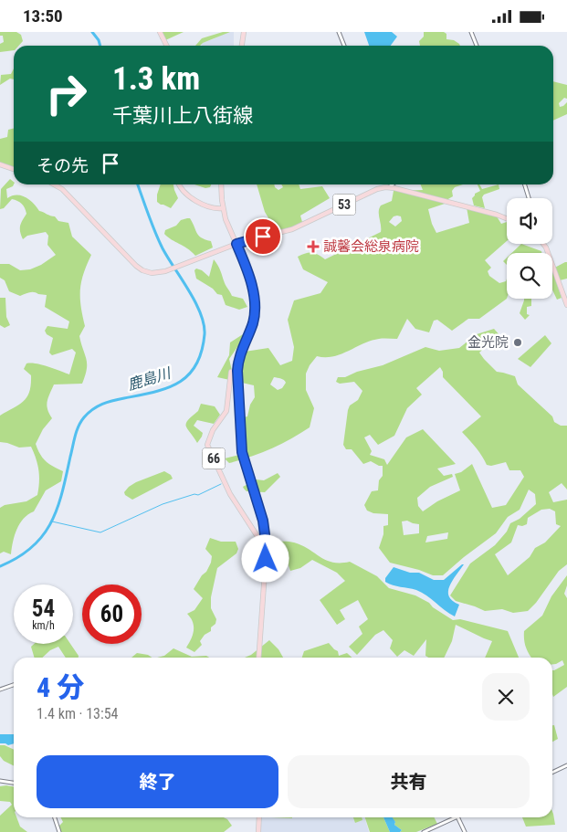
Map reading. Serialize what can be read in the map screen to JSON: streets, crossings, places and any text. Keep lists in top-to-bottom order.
{
  "streets": {
    "main road": ["53", "66"]
  },
  "crossings": [
    ["53", "66"]
  ],
  "water": ["鹿島川"],
  "places": {
    "health": ["誠馨会総泉病院"],
    "other": ["金光院"]
  },
  "page": {
    "status": "13:50",
    "turn": ["1.3 km", "千葉川上八街線"],
    "then": "その先",
    "speed": "54 km/h",
    "limit": "60",
    "heading": ["4 分", "1.4 km · 13:54"],
    "buttons": ["終了", "共有"]
  }
}
